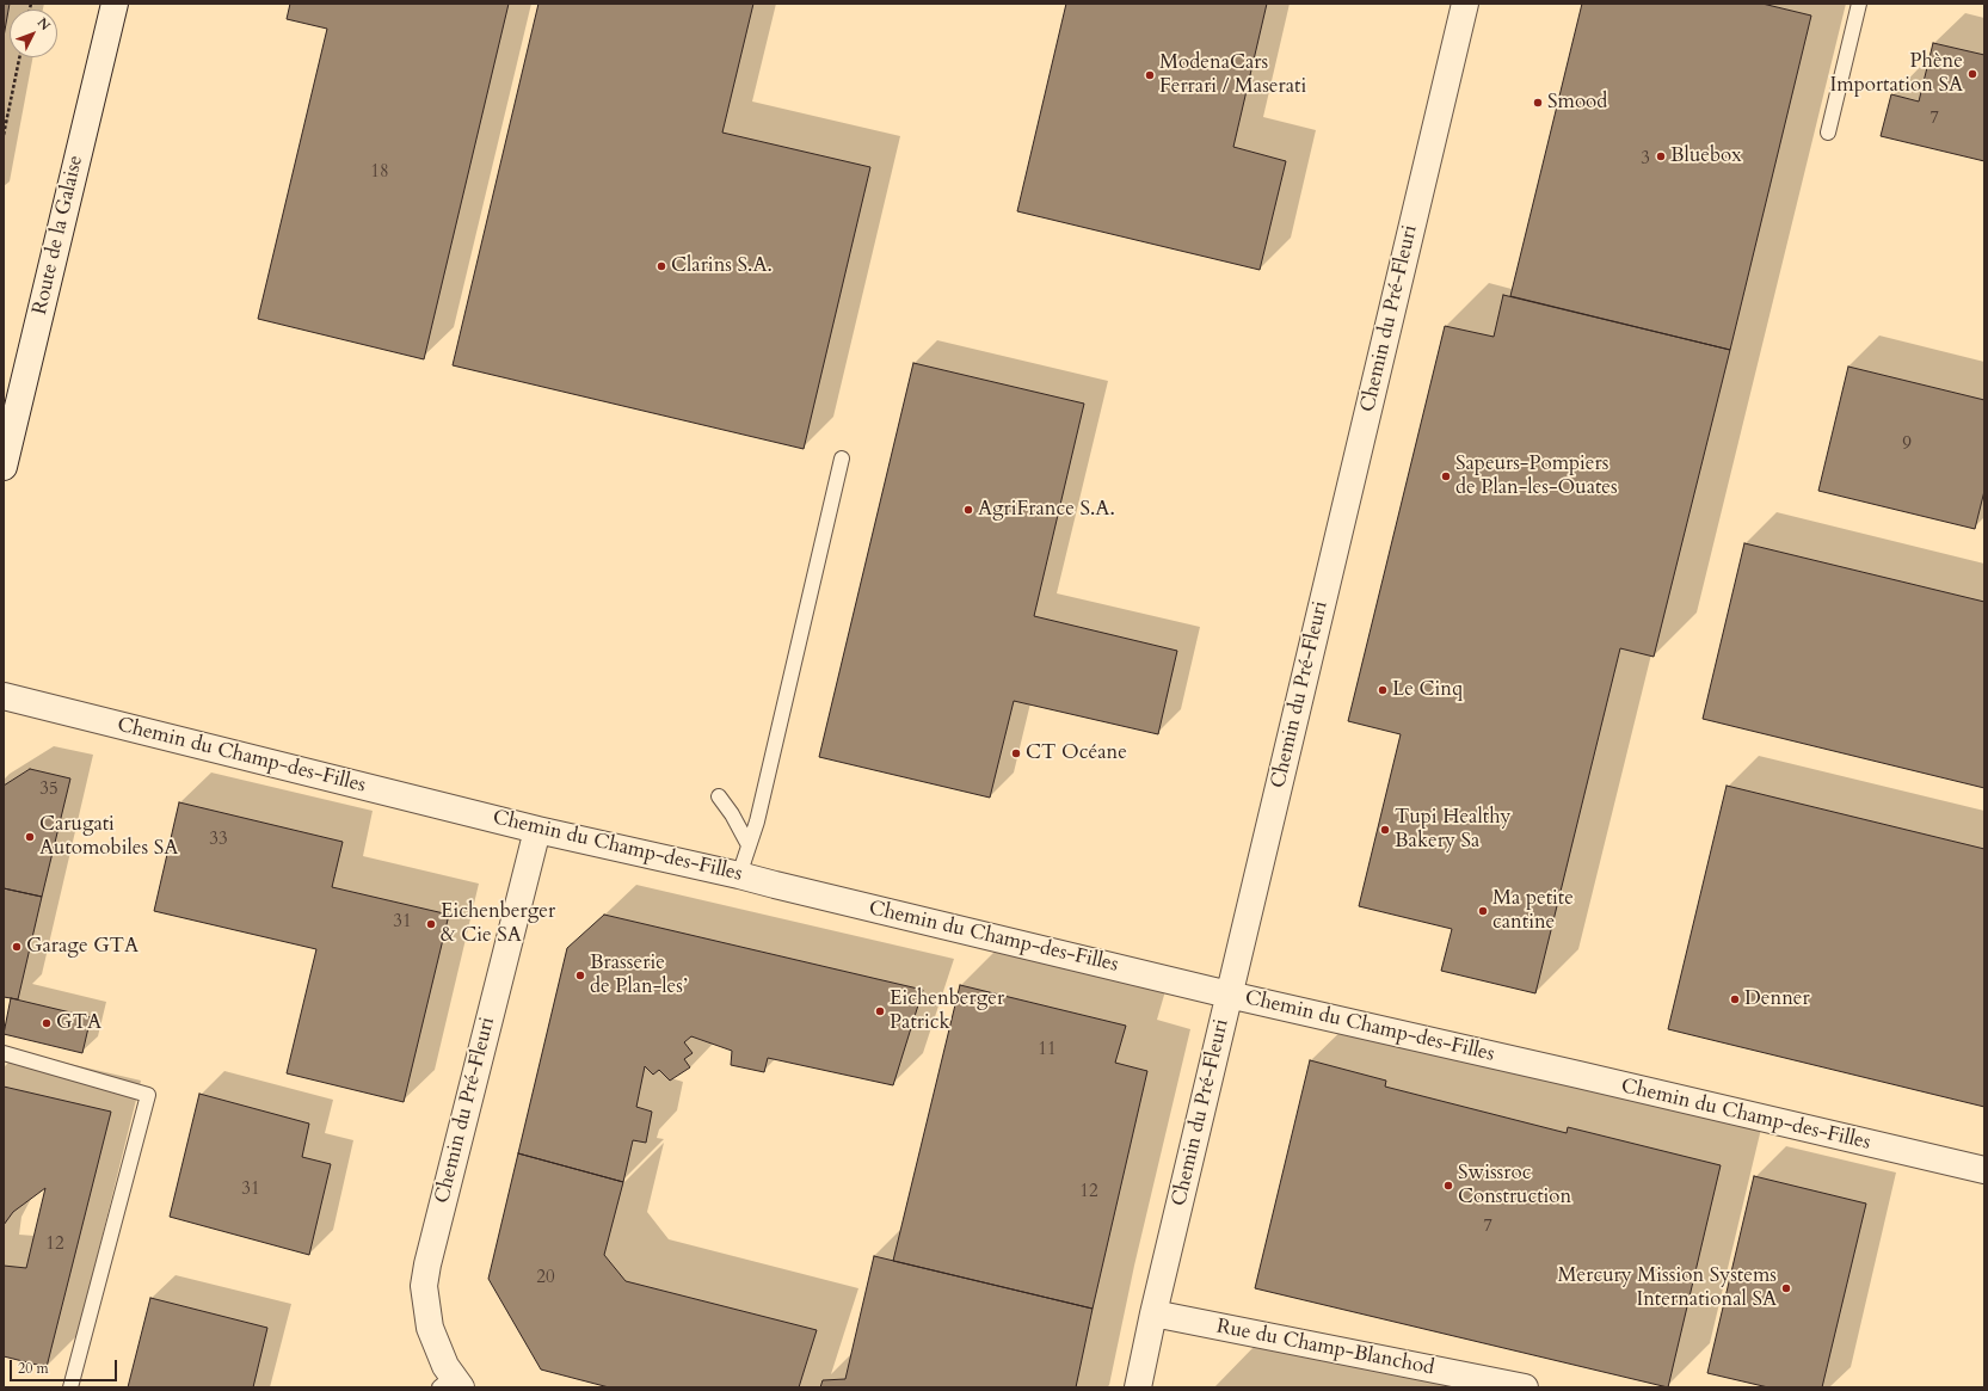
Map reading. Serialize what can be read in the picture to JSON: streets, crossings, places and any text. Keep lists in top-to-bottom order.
{
  "streets": {
    "street": [
      "Route de la Galaise",
      "Chemin du Pré-Fleuri",
      "Chemin du Champ-des-Filles",
      "Rue du Champ-Blanchod"
    ]
  },
  "crossings": [
    ["Chemin du Pré-Fleuri", "Chemin du Champ-des-Filles"],
    ["Chemin du Pré-Fleuri", "Rue du Champ-Blanchod"]
  ],
  "places": [
    "Phène Importation SA",
    "ModenaCars Ferrari / Maserati",
    "Smood",
    "Bluebox",
    "Clarins S.A.",
    "Sapeurs-Pompiers de Plan-les-Ouates",
    "AgriFrance S.A.",
    "Le Cinq",
    "CT Océane",
    "Tupi Healthy Bakery Sa",
    "Carugati Automobiles SA",
    "Ma petite cantine",
    "Eichenberger & Cie SA",
    "Garage GTA",
    "Brasserie de Plan-les’",
    "Denner",
    "Eichenberger Patrick",
    "GTA",
    "Swissroc Construction",
    "Mercury Mission Systems International SA"
  ],
  "house_numbers": [
    "7",
    "3",
    "18",
    "9",
    "35",
    "33",
    "31",
    "11",
    "31",
    "12",
    "7",
    "12",
    "20"
  ],
  "scale_bar": "20 m",
  "north": "top right"
}
